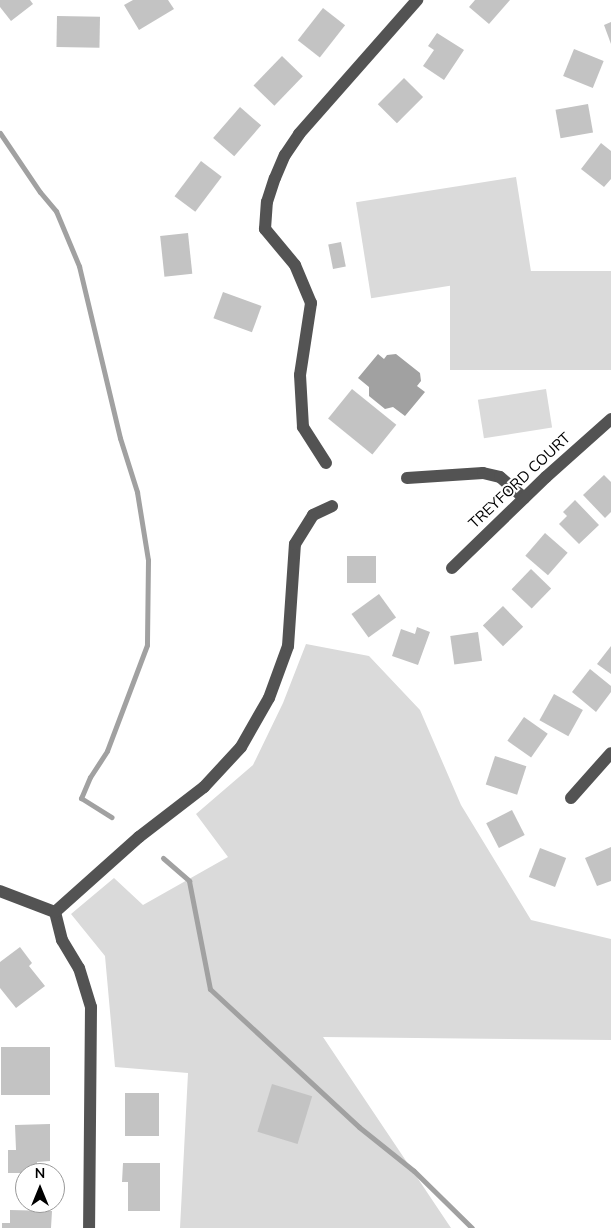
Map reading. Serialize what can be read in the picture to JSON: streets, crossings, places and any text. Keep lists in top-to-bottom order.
{
  "streets": {
    "street": ["TREYFORD COURT"]
  },
  "north": "top"
}
